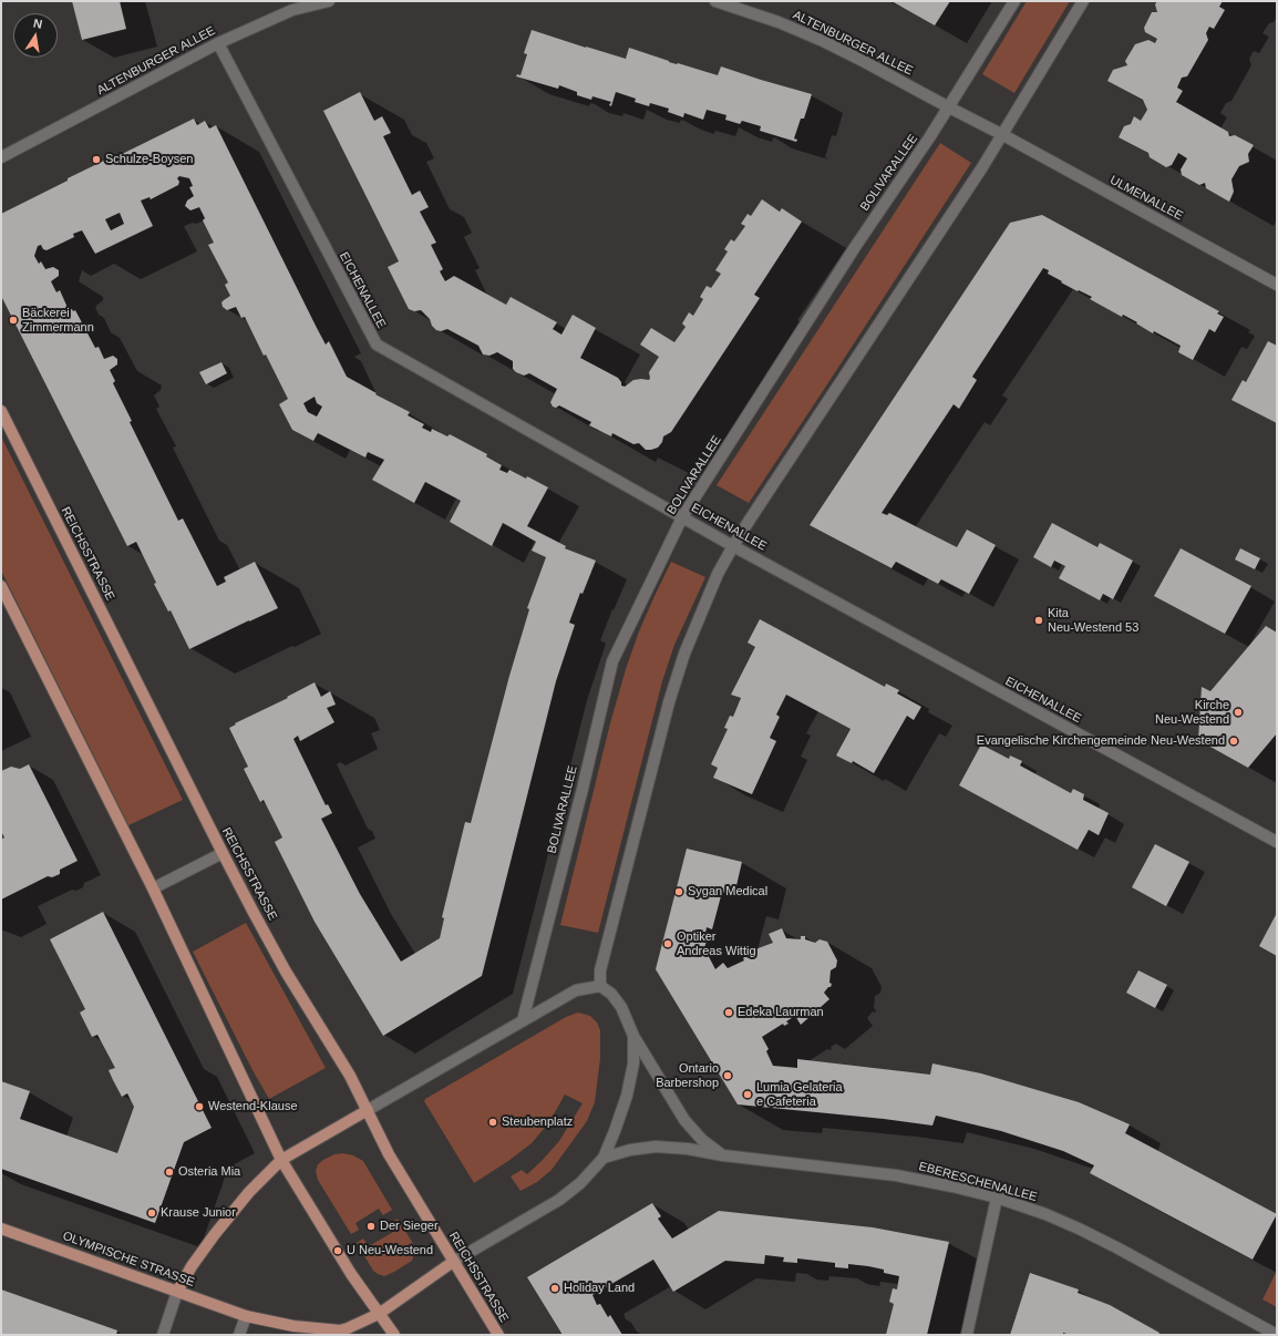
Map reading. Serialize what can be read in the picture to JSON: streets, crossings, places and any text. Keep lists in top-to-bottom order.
{
  "streets": {
    "main road": ["REICHSSTRASSE", "OLYMPISCHE STRASSE"],
    "street": [
      "ALTENBURGER ALLEE",
      "BOLIVARALLEE",
      "ULMENALLEE",
      "EICHENALLEE",
      "EBERESCHENALLEE"
    ]
  },
  "crossings": [
    ["ALTENBURGER ALLEE", "BOLIVARALLEE"],
    ["ALTENBURGER ALLEE", "ULMENALLEE"],
    ["ALTENBURGER ALLEE", "EICHENALLEE"],
    ["BOLIVARALLEE", "EICHENALLEE"]
  ],
  "places": [
    "Schulze-Boysen",
    "Bäckerei Zimmermann",
    "Kita Neu-Westend 53",
    "Kirche Neu-Westend",
    "Evangelische Kirchengemeinde Neu-Westend",
    "Sygan Medical",
    "Optiker Andreas Wittig",
    "Edeka Laurman",
    "Ontario Barbershop",
    "Lumia Gelateria e Cafeteria",
    "Westend-Klause",
    "Steubenplatz",
    "Osteria Mia",
    "Krause Junior",
    "Der Sieger",
    "U Neu-Westend",
    "Holiday Land"
  ],
  "north": "top"
}
